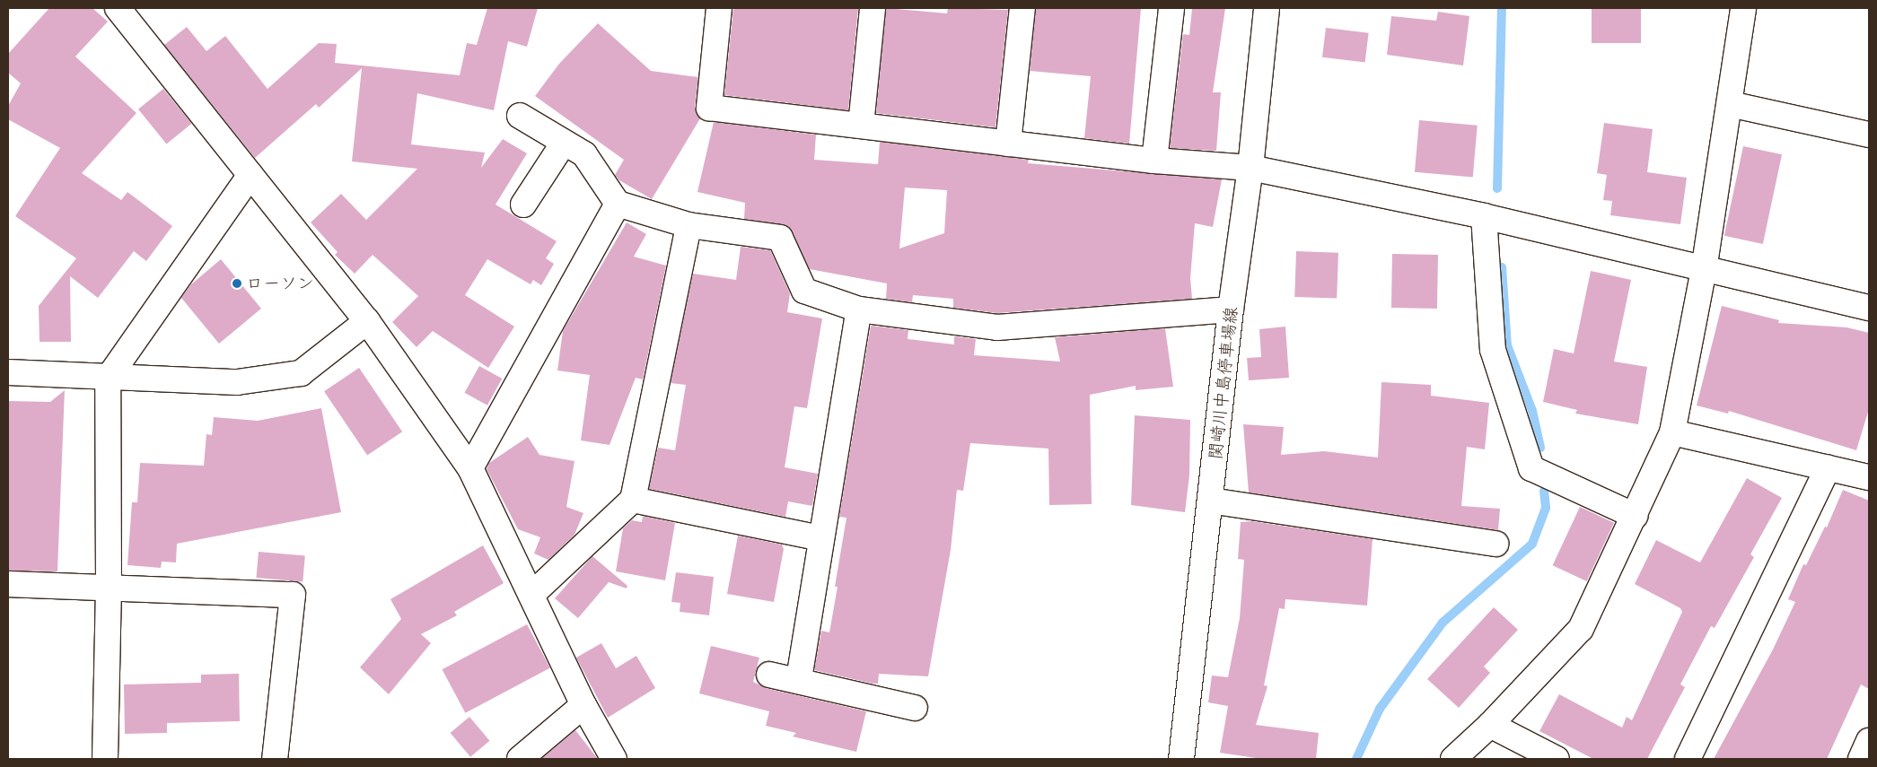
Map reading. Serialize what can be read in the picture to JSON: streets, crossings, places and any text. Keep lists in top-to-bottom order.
{
  "streets": {
    "street": ["関崎川中島停車場線"]
  },
  "places": ["ローソン"]
}
